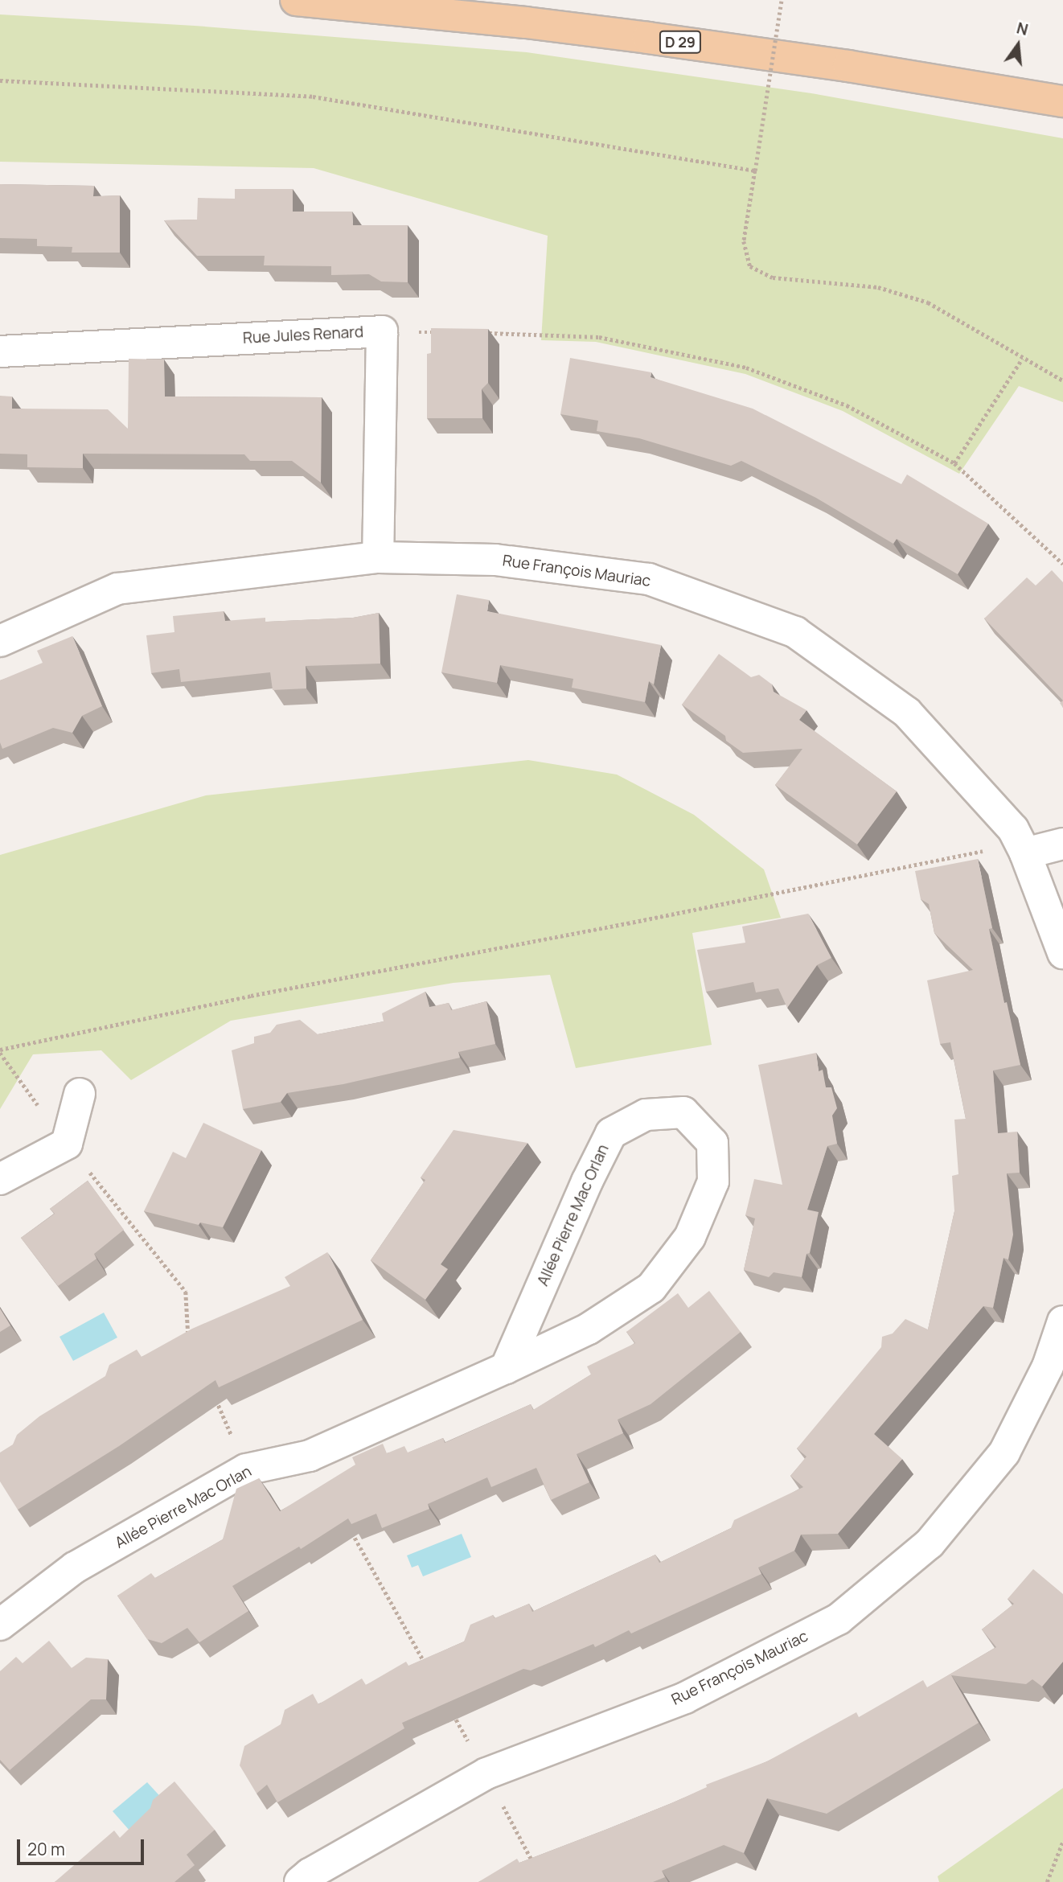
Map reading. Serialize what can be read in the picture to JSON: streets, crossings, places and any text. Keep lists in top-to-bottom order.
{
  "streets": {
    "main road": ["D 29"],
    "street": ["Rue Jules Renard", "Rue François Mauriac", "Allée Pierre Mac Orlan"]
  },
  "crossings": [
    ["Rue Jules Renard", "Rue François Mauriac"]
  ],
  "scale_bar": "20 m",
  "north": "top"
}
